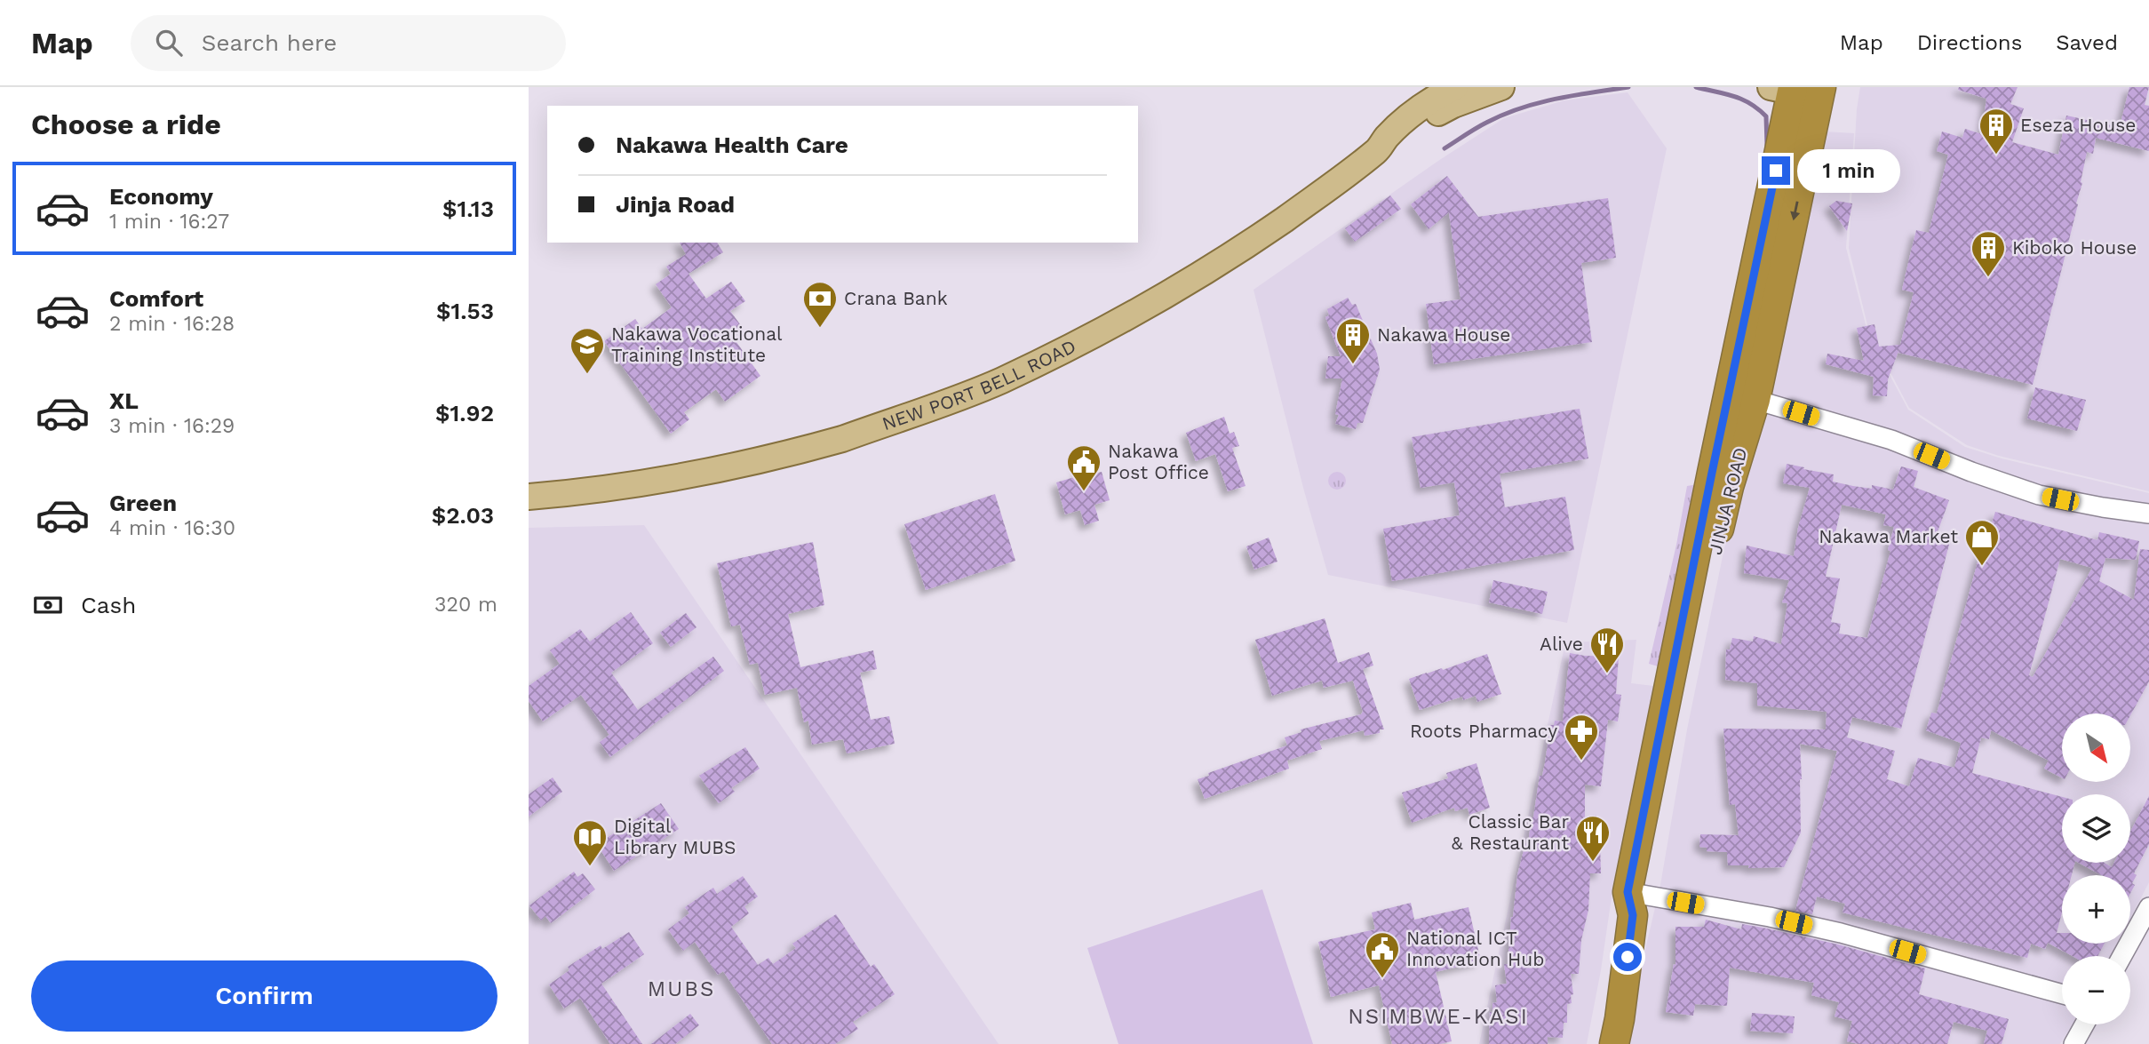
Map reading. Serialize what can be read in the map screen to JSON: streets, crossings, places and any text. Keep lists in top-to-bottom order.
{
  "streets": {
    "highway": ["JINJA ROAD"],
    "main road": ["NEW PORT BELL ROAD"]
  },
  "districts": ["MUBS", "NSIMBWE-KASI"],
  "places": {
    "building": ["Eseza House", "Kiboko House", "Nakawa House"],
    "bank": ["Crana Bank"],
    "school or university": ["Nakawa Vocational Training Institute"],
    "public building": ["Nakawa Post Office", "National ICT Innovation Hub"],
    "shop": ["Nakawa Market"],
    "restaurant": ["Alive", "Classic Bar & Restaurant"],
    "pharmacy": ["Roots Pharmacy"],
    "library": ["Digital Library MUBS"]
  },
  "north": "bottom right",
  "page": {
    "header": "Map",
    "search": "Search here",
    "nav": ["Map", "Directions", "Saved"],
    "heading": "Choose a ride",
    "banner": ["Nakawa Health Care", "Jinja Road"],
    "bubble": "1 min",
    "list": [
      {
        "name": "Economy",
        "note": "1 min · 16:27",
        "value": "$1.13"
      },
      {
        "name": "Comfort",
        "note": "2 min · 16:28",
        "value": "$1.53"
      },
      {
        "name": "XL",
        "note": "3 min · 16:29",
        "value": "$1.92"
      },
      {
        "name": "Green",
        "note": "4 min · 16:30",
        "value": "$2.03"
      }
    ],
    "pay": ["Cash", "320 m"],
    "map_buttons": ["+", "−"],
    "buttons": "Confirm"
  }
}
